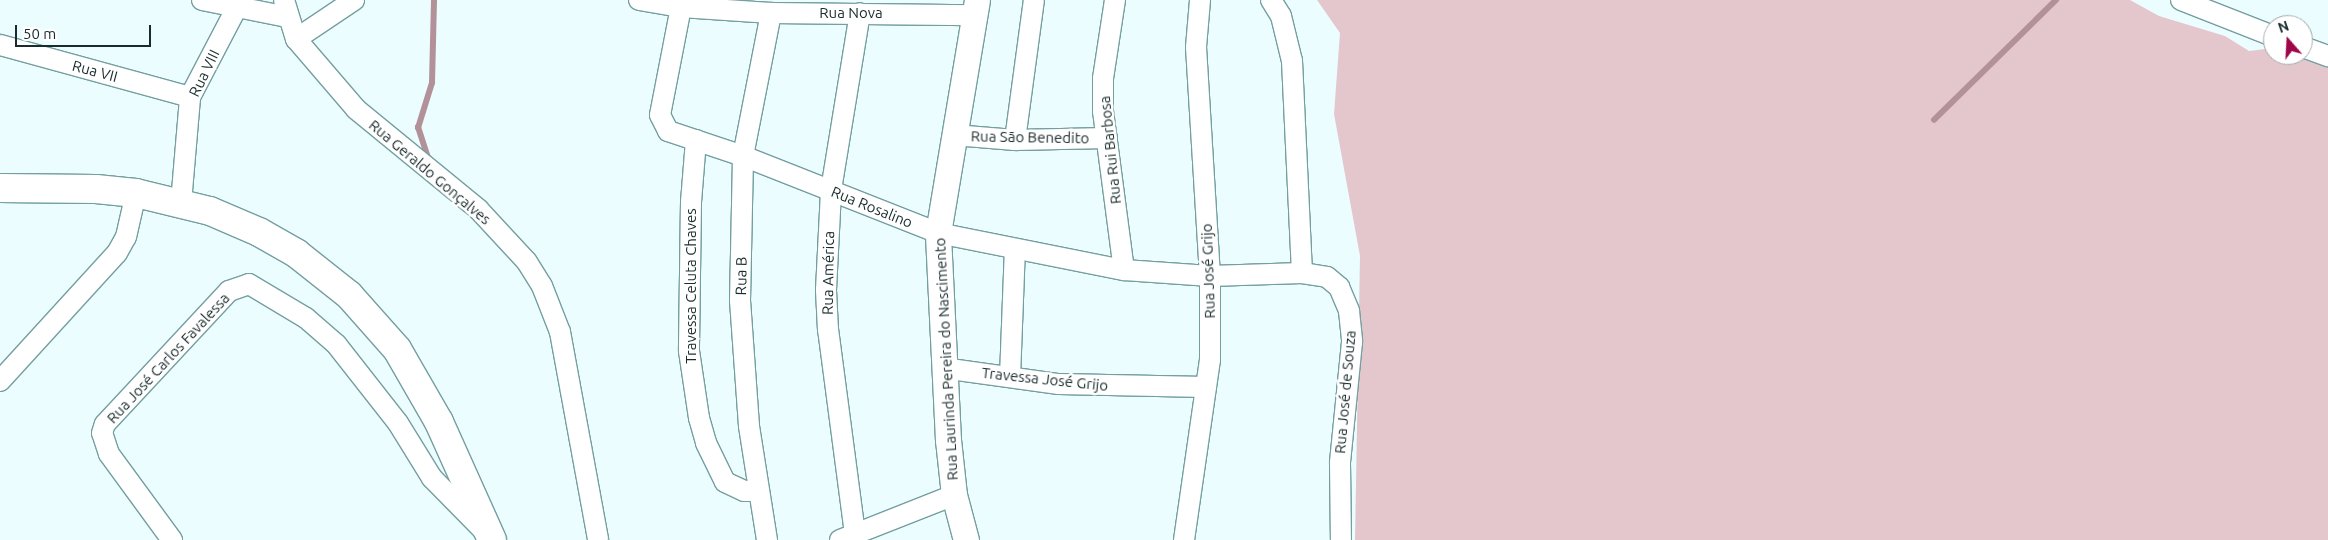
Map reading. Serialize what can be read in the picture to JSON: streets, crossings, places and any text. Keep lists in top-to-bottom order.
{
  "streets": {
    "street": [
      "Rua Nova",
      "Rua VII",
      "Rua VIII",
      "Rua São Benedito",
      "Rua Rui Barbosa",
      "Rua Geraldo Gonçalves",
      "Rua Rosalino",
      "Rua José Grijo",
      "Rua América",
      "Rua B",
      "Travessa Celuta Chaves",
      "Rua José Carlos Favalessa",
      "Rua Laurinda Pereira do Nascimento",
      "Travessa José Grijo",
      "Rua José de Souza"
    ]
  },
  "crossings": [
    ["Rua Nova", "Rua Rosalino"],
    ["Rua Nova", "Rua América"],
    ["Rua Nova", "Rua B"],
    ["Rua Nova", "Rua Laurinda Pereira do Nascimento"],
    ["Rua VII", "Rua VIII"],
    ["Rua VIII", "Rua Geraldo Gonçalves"],
    ["Rua São Benedito", "Rua Rui Barbosa"],
    ["Rua São Benedito", "Rua Laurinda Pereira do Nascimento"],
    ["Rua Rui Barbosa", "Rua Rosalino"],
    ["Rua Rosalino", "Rua José Grijo"],
    ["Rua Rosalino", "Rua América"],
    ["Rua Rosalino", "Rua B"],
    ["Rua Rosalino", "Travessa Celuta Chaves"],
    ["Rua Rosalino", "Rua Laurinda Pereira do Nascimento"],
    ["Rua Rosalino", "Rua José de Souza"],
    ["Rua José Grijo", "Travessa José Grijo"],
    ["Rua José Grijo", "Rua José de Souza"],
    ["Rua América", "Rua Laurinda Pereira do Nascimento"],
    ["Rua B", "Travessa Celuta Chaves"],
    ["Rua Laurinda Pereira do Nascimento", "Travessa José Grijo"]
  ],
  "scale_bar": "50 m",
  "north": "top"
}
